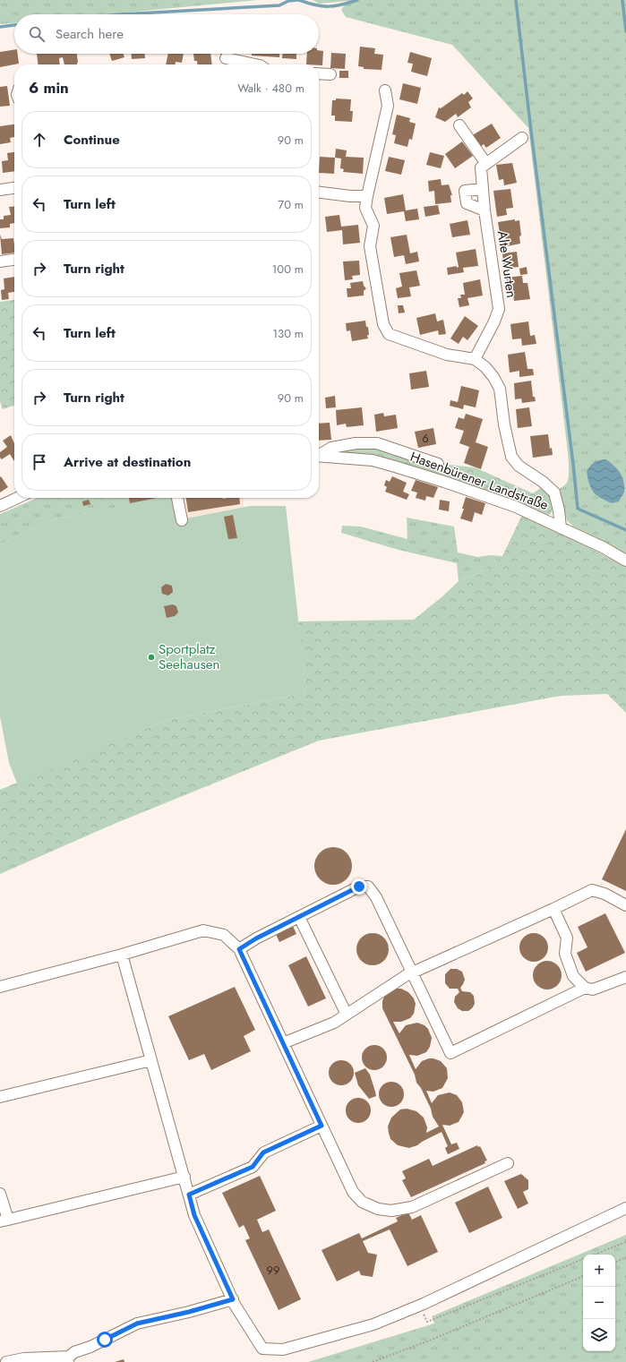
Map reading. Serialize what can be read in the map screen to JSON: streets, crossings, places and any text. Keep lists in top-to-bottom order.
{
  "streets": {
    "street": ["Alte Wurten", "Hasenbürener Landstraße"]
  },
  "places": ["Sportplatz Seehausen"],
  "house_numbers": ["6", "99"],
  "page": {
    "search": "Search here",
    "heading": ["6 min", "Walk · 480 m"],
    "list": [
      ["Continue", "90 m"],
      ["Turn left", "70 m"],
      ["Turn right", "100 m"],
      ["Turn left", "130 m"],
      ["Turn right", "90 m"],
      "Arrive at destination"
    ],
    "map_buttons": ["+", "−"]
  }
}
